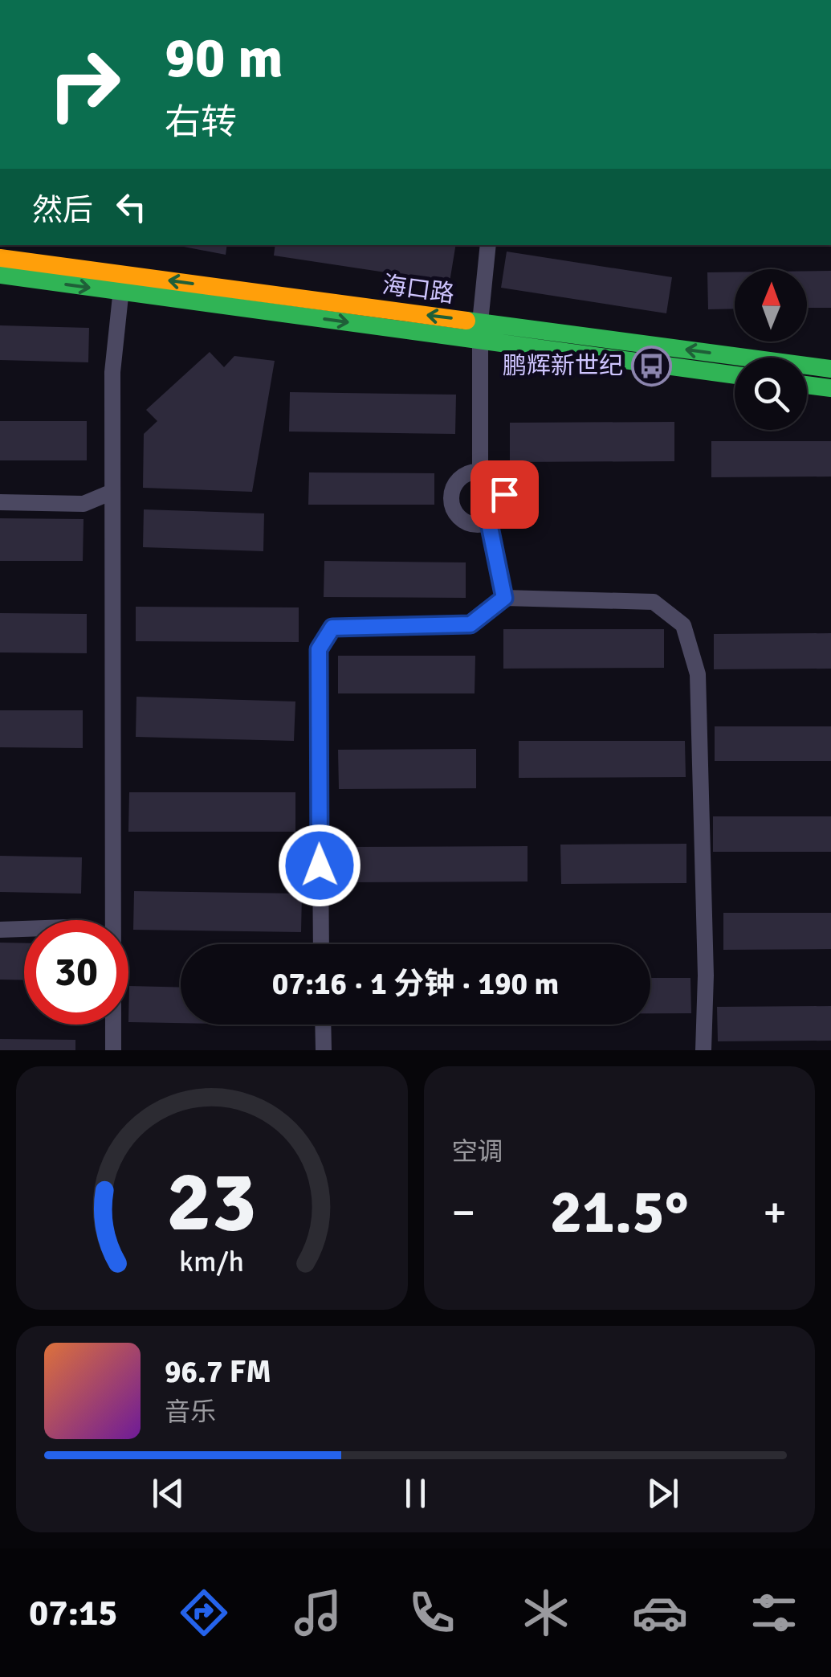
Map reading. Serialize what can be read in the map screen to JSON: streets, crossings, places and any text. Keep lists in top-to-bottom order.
{
  "streets": {
    "main road": ["海口路"]
  },
  "places": {
    "bus stop": ["鹏辉新世纪"]
  },
  "north": "top",
  "page": {
    "turn": ["90 m", "右转"],
    "then": "然后",
    "limit": "30",
    "trip": "07:16 · 1 分钟 · 190 m",
    "tile": "空调",
    "heat": ["−", "21.5°", "+"],
    "song": ["96.7 FM", "音乐"],
    "tabs": "07:15",
    "gauge": ["23", "km/h"]
  }
}
